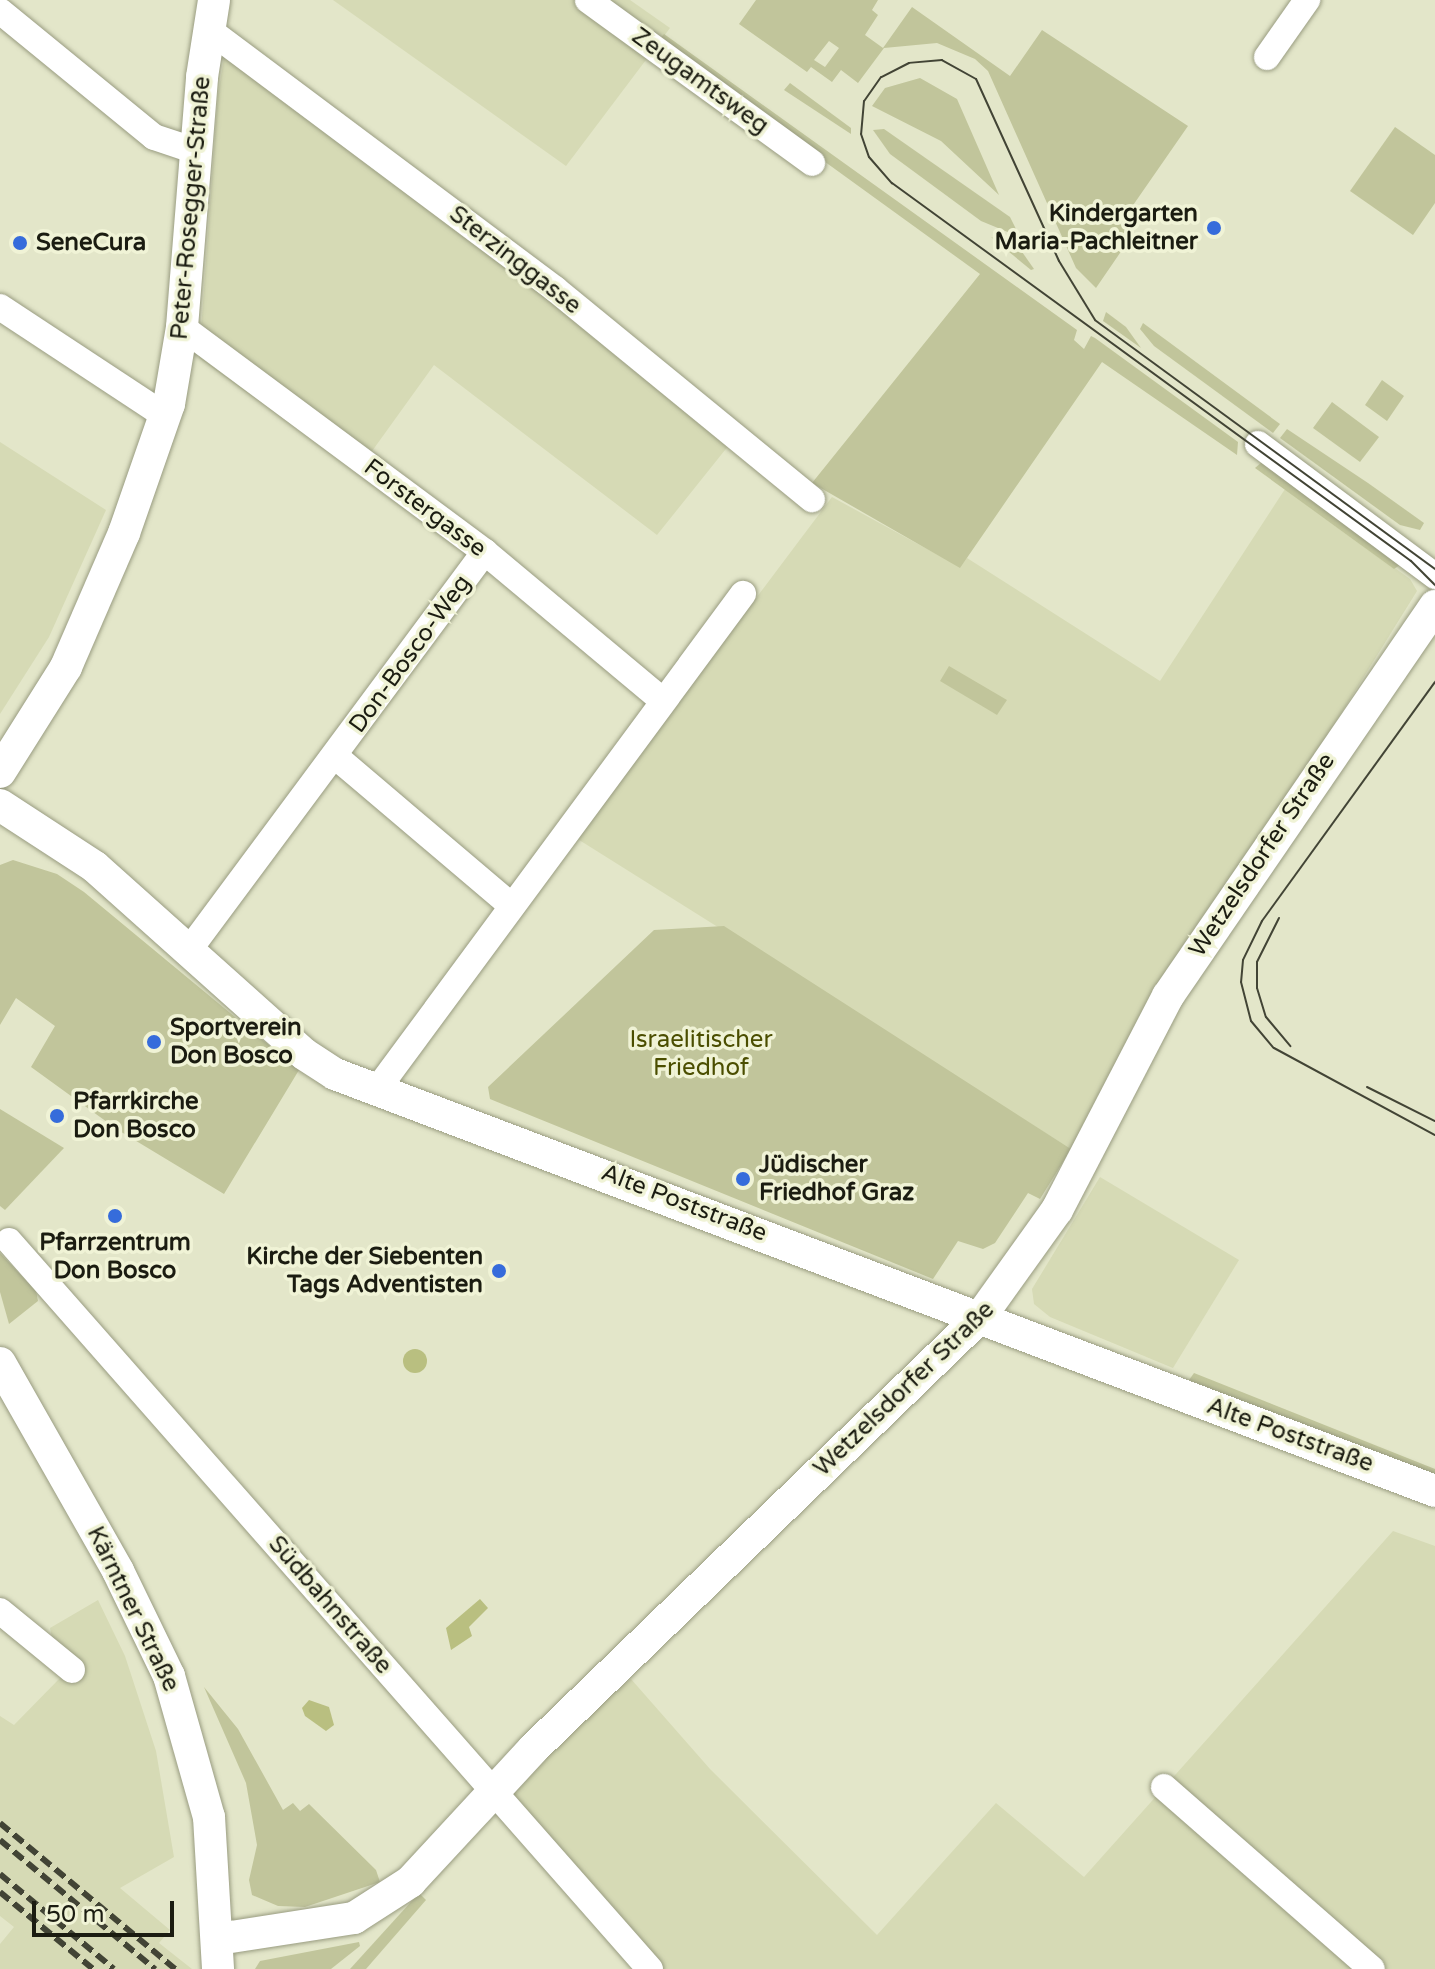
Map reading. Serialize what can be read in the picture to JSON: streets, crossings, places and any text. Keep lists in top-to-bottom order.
{
  "streets": {
    "main road": [
      "Peter-Rosegger-Straße",
      "Wetzelsdorfer Straße",
      "Alte Poststraße",
      "Kärntner Straße"
    ],
    "street": [
      "Zeugamtsweg",
      "Sterzinggasse",
      "Forstergasse",
      "Don-Bosco-Weg",
      "Südbahnstraße"
    ]
  },
  "crossings": [
    ["Peter-Rosegger-Straße", "Sterzinggasse"],
    ["Peter-Rosegger-Straße", "Forstergasse"],
    ["Forstergasse", "Don-Bosco-Weg"],
    ["Don-Bosco-Weg", "Alte Poststraße"],
    ["Wetzelsdorfer Straße", "Alte Poststraße"],
    ["Wetzelsdorfer Straße", "Südbahnstraße"],
    ["Wetzelsdorfer Straße", "Kärntner Straße"]
  ],
  "parks": ["Israelitischer Friedhof"],
  "places": [
    "Kindergarten Maria-Pachleitner",
    "SeneCura",
    "Sportverein Don Bosco",
    "Pfarrkirche Don Bosco",
    "Jüdischer Friedhof Graz",
    "Pfarrzentrum Don Bosco",
    "Kirche der Siebenten Tags Adventisten"
  ],
  "scale_bar": "50 m"
}
